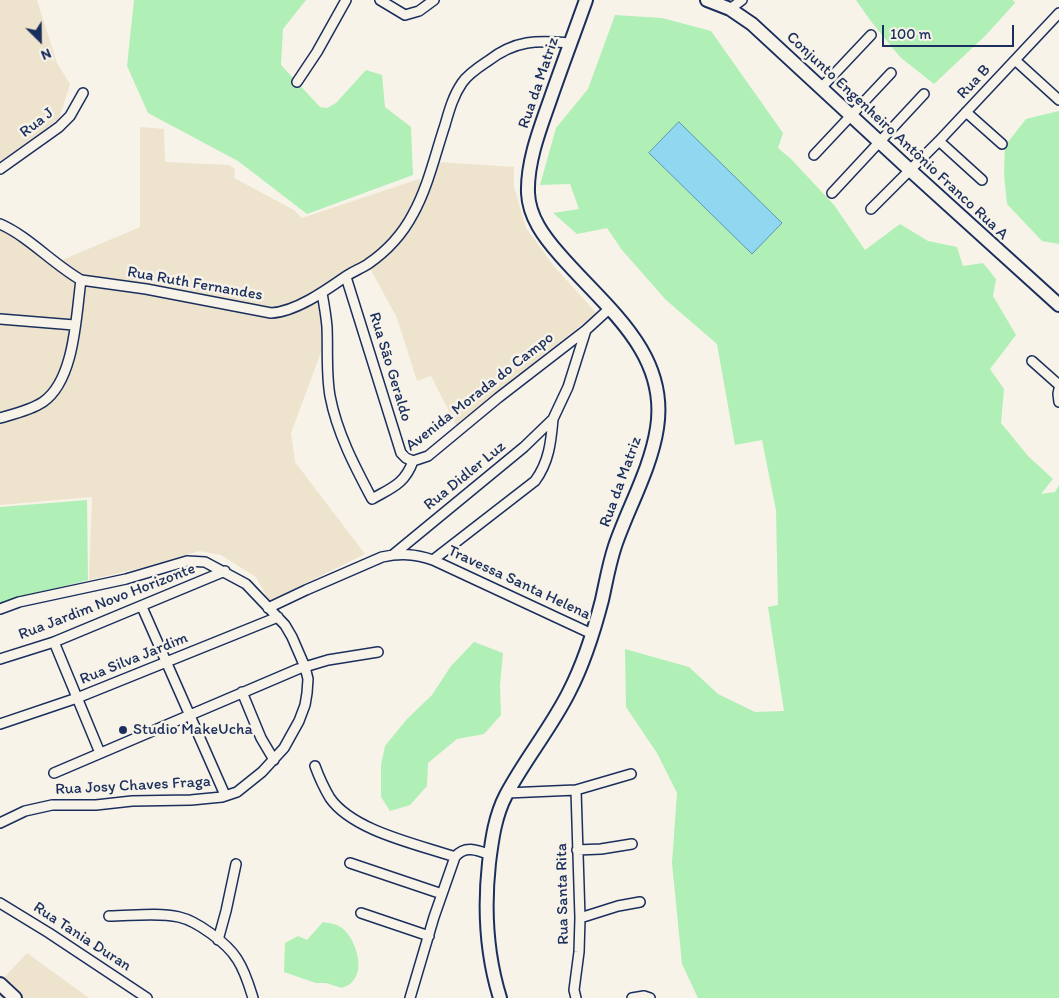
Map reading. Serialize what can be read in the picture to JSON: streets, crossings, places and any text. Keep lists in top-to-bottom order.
{
  "streets": {
    "street": [
      "Rua B",
      "Rua da Matriz",
      "Rua J",
      "Conjunto Engenheiro Antônio Franco Rua A",
      "Rua Ruth Fernandes",
      "Rua São Geraldo",
      "Avenida Morada do Campo",
      "Rua Didler Luz",
      "Travessa Santa Helena",
      "Rua Jardim Novo Horizonte",
      "Rua Silva Jardim",
      "Rua Josy Chaves Fraga",
      "Rua Santa Rita",
      "Rua Tania Duran"
    ]
  },
  "crossings": [
    ["Rua B", "Conjunto Engenheiro Antônio Franco Rua A"],
    ["Rua da Matriz", "Rua Ruth Fernandes"],
    ["Rua da Matriz", "Avenida Morada do Campo"],
    ["Rua da Matriz", "Travessa Santa Helena"],
    ["Rua Ruth Fernandes", "Rua São Geraldo"],
    ["Rua Ruth Fernandes", "Avenida Morada do Campo"],
    ["Rua São Geraldo", "Avenida Morada do Campo"],
    ["Avenida Morada do Campo", "Rua Didler Luz"],
    ["Rua Didler Luz", "Travessa Santa Helena"],
    ["Rua Jardim Novo Horizonte", "Rua Josy Chaves Fraga"],
    ["Rua Silva Jardim", "Rua Josy Chaves Fraga"]
  ],
  "places": ["Studio MakeUcha"],
  "scale_bar": "100 m",
  "north": "bottom right"
}
